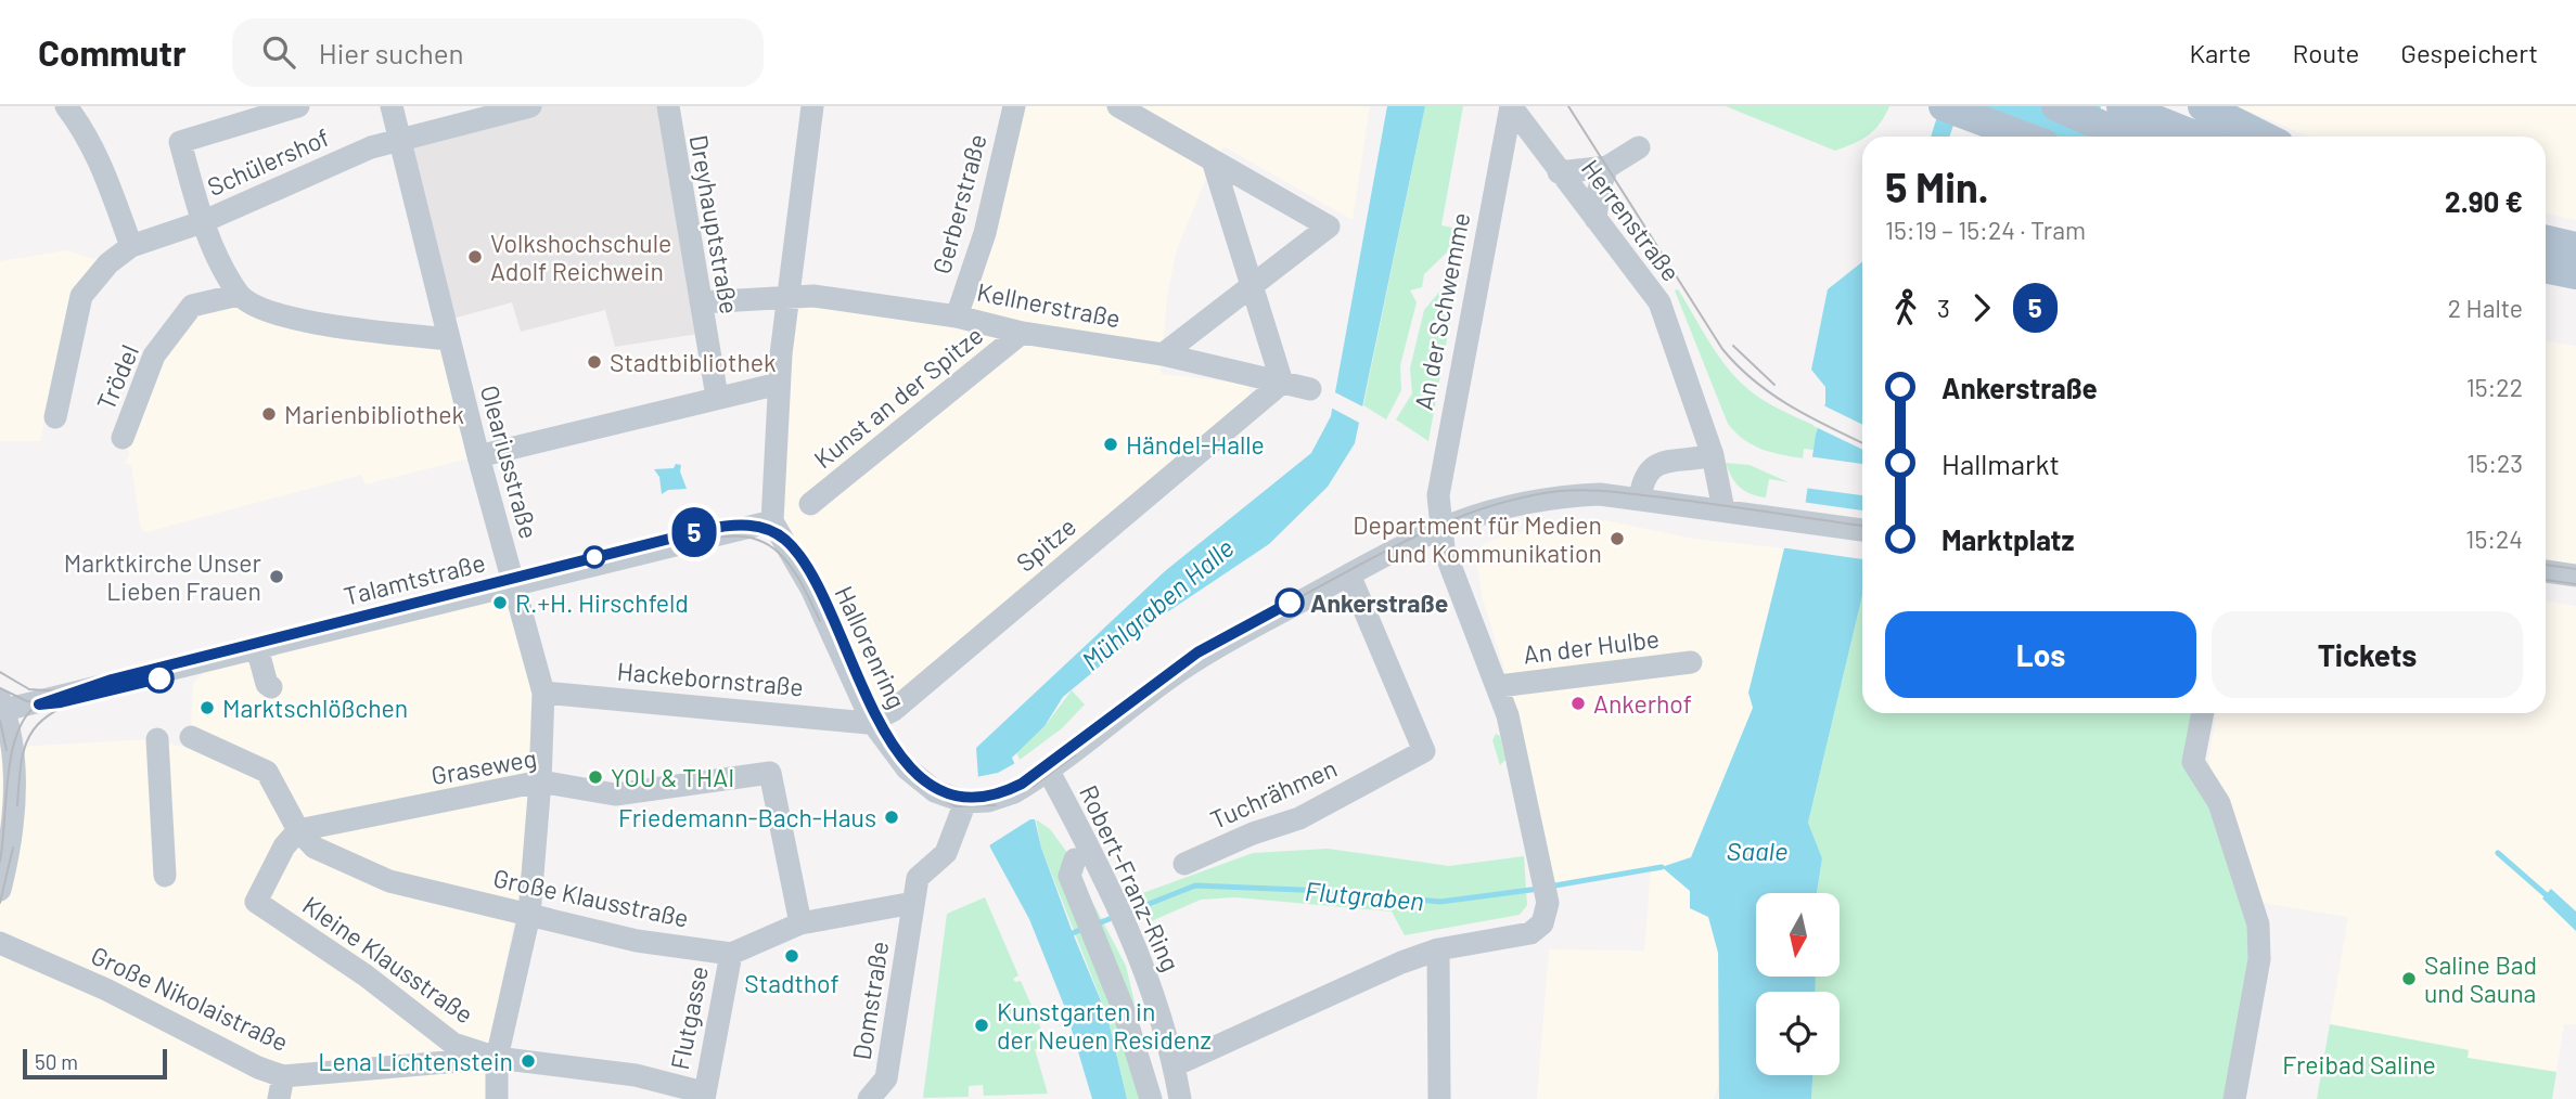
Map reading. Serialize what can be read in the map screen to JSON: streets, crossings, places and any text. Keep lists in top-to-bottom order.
{
  "streets": {
    "street": [
      "Schülershof",
      "Gerberstraße",
      "Herrenstraße",
      "Dreyhauptstraße",
      "Kellnerstraße",
      "An der Schwemme",
      "Trödel",
      "Kunst an der Spitze",
      "Oleariusstraße",
      "Spitze",
      "Talamtstraße",
      "An der Hulbe",
      "Hallorenring",
      "Hackebornstraße",
      "Graseweg",
      "Tuchrähmen",
      "Robert-Franz-Ring",
      "Große Klausstraße",
      "Kleine Klausstraße",
      "Große Nikolaistraße",
      "Domstraße",
      "Flutgasse"
    ]
  },
  "crossings": [
    ["Schülershof", "Oleariusstraße"],
    ["Gerberstraße", "Kellnerstraße"],
    ["Herrenstraße", "An der Schwemme"],
    ["Dreyhauptstraße", "Kellnerstraße"],
    ["Kellnerstraße", "Kunst an der Spitze"],
    ["Kellnerstraße", "Spitze"],
    ["Oleariusstraße", "Talamtstraße"],
    ["Oleariusstraße", "Hackebornstraße"],
    ["Oleariusstraße", "Graseweg"],
    ["Oleariusstraße", "Große Klausstraße"],
    ["Oleariusstraße", "Kleine Klausstraße"],
    ["Oleariusstraße", "Große Nikolaistraße"],
    ["Spitze", "Hallorenring"],
    ["Spitze", "Hackebornstraße"],
    ["Talamtstraße", "Hallorenring"],
    ["Hallorenring", "Hackebornstraße"],
    ["Graseweg", "Große Klausstraße"],
    ["Graseweg", "Kleine Klausstraße"],
    ["Große Klausstraße", "Kleine Klausstraße"],
    ["Große Klausstraße", "Flutgasse"],
    ["Kleine Klausstraße", "Große Nikolaistraße"],
    ["Kleine Klausstraße", "Flutgasse"]
  ],
  "water": ["Mühlgraben Halle", "Saale", "Flutgraben"],
  "parks": ["Freibad Saline"],
  "places": [
    "Volkshochschule Adolf Reichwein",
    "Stadtbibliothek",
    "Marienbibliothek",
    "Händel-Halle",
    "Department für Medien und Kommunikation",
    "Marktkirche Unser Lieben Frauen",
    "R.+H. Hirschfeld",
    "Ankerstraße",
    "Ankerhof",
    "Marktschlößchen",
    "YOU & THAI",
    "Friedemann-Bach-Haus",
    "Stadthof",
    "Saline Bad und Sauna",
    "Kunstgarten in der Neuen Residenz",
    "Lena Lichtenstein"
  ],
  "lines": ["tram line 5"],
  "scale_bar": "50 m",
  "north": "bottom",
  "page": {
    "header": "Commutr",
    "search": "Hier suchen",
    "nav": ["Karte", "Route", "Gespeichert"],
    "on_map": "5",
    "heading": ["5 Min.", "15:19 – 15:24 · Tram", "2.90 €"],
    "legs": ["3", "5", "2 Halte"],
    "list": [
      {
        "name": "Ankerstraße",
        "value": "15:22"
      },
      {
        "name": "Hallmarkt",
        "value": "15:23"
      },
      {
        "name": "Marktplatz",
        "value": "15:24"
      }
    ],
    "buttons": ["Los", "Tickets"],
    "scale": "50 m"
  }
}
